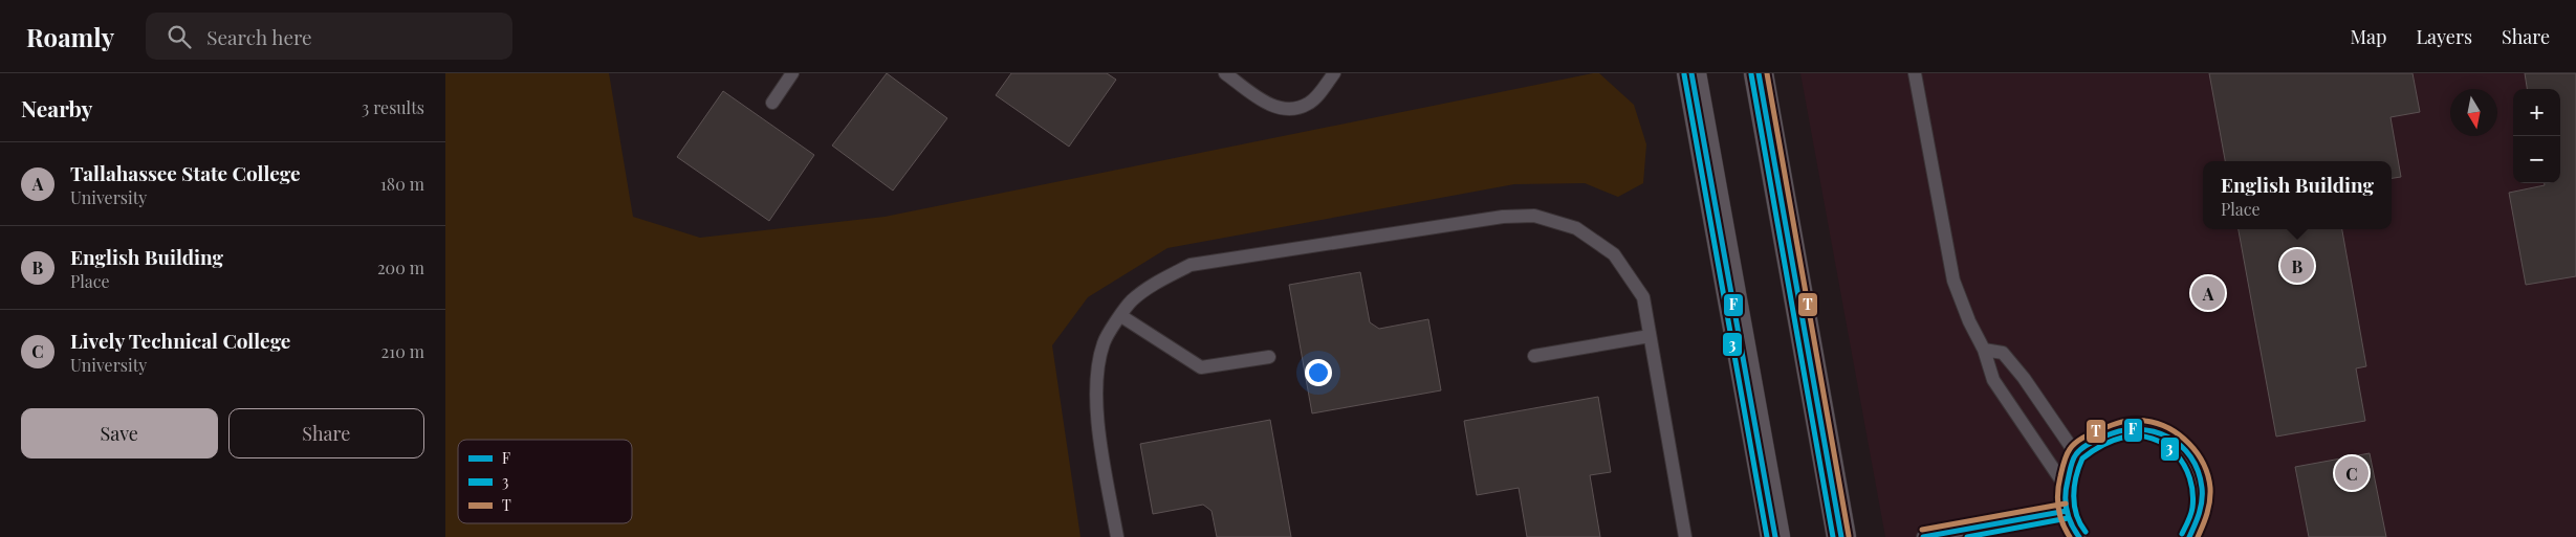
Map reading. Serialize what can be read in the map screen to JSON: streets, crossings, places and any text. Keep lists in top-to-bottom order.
{
  "lines": ["transit line F", "transit line T", "transit line 3"],
  "legend": ["F", "3", "T"],
  "north": "bottom",
  "page": {
    "header": "Roamly",
    "search": "Search here",
    "nav": ["Map", "Layers", "Share"],
    "heading": ["Nearby", "3 results"],
    "map_buttons": ["+", "−"],
    "list": [
      {
        "mark": "A",
        "name": "Tallahassee State College",
        "note": "University",
        "value": "180 m"
      },
      {
        "mark": "B",
        "name": "English Building",
        "note": "Place",
        "value": "200 m"
      },
      {
        "mark": "C",
        "name": "Lively Technical College",
        "note": "University",
        "value": "210 m"
      }
    ],
    "popup": ["English Building", "Place"],
    "pins": ["B", "A", "C"],
    "buttons": ["Save", "Share"]
  }
}
